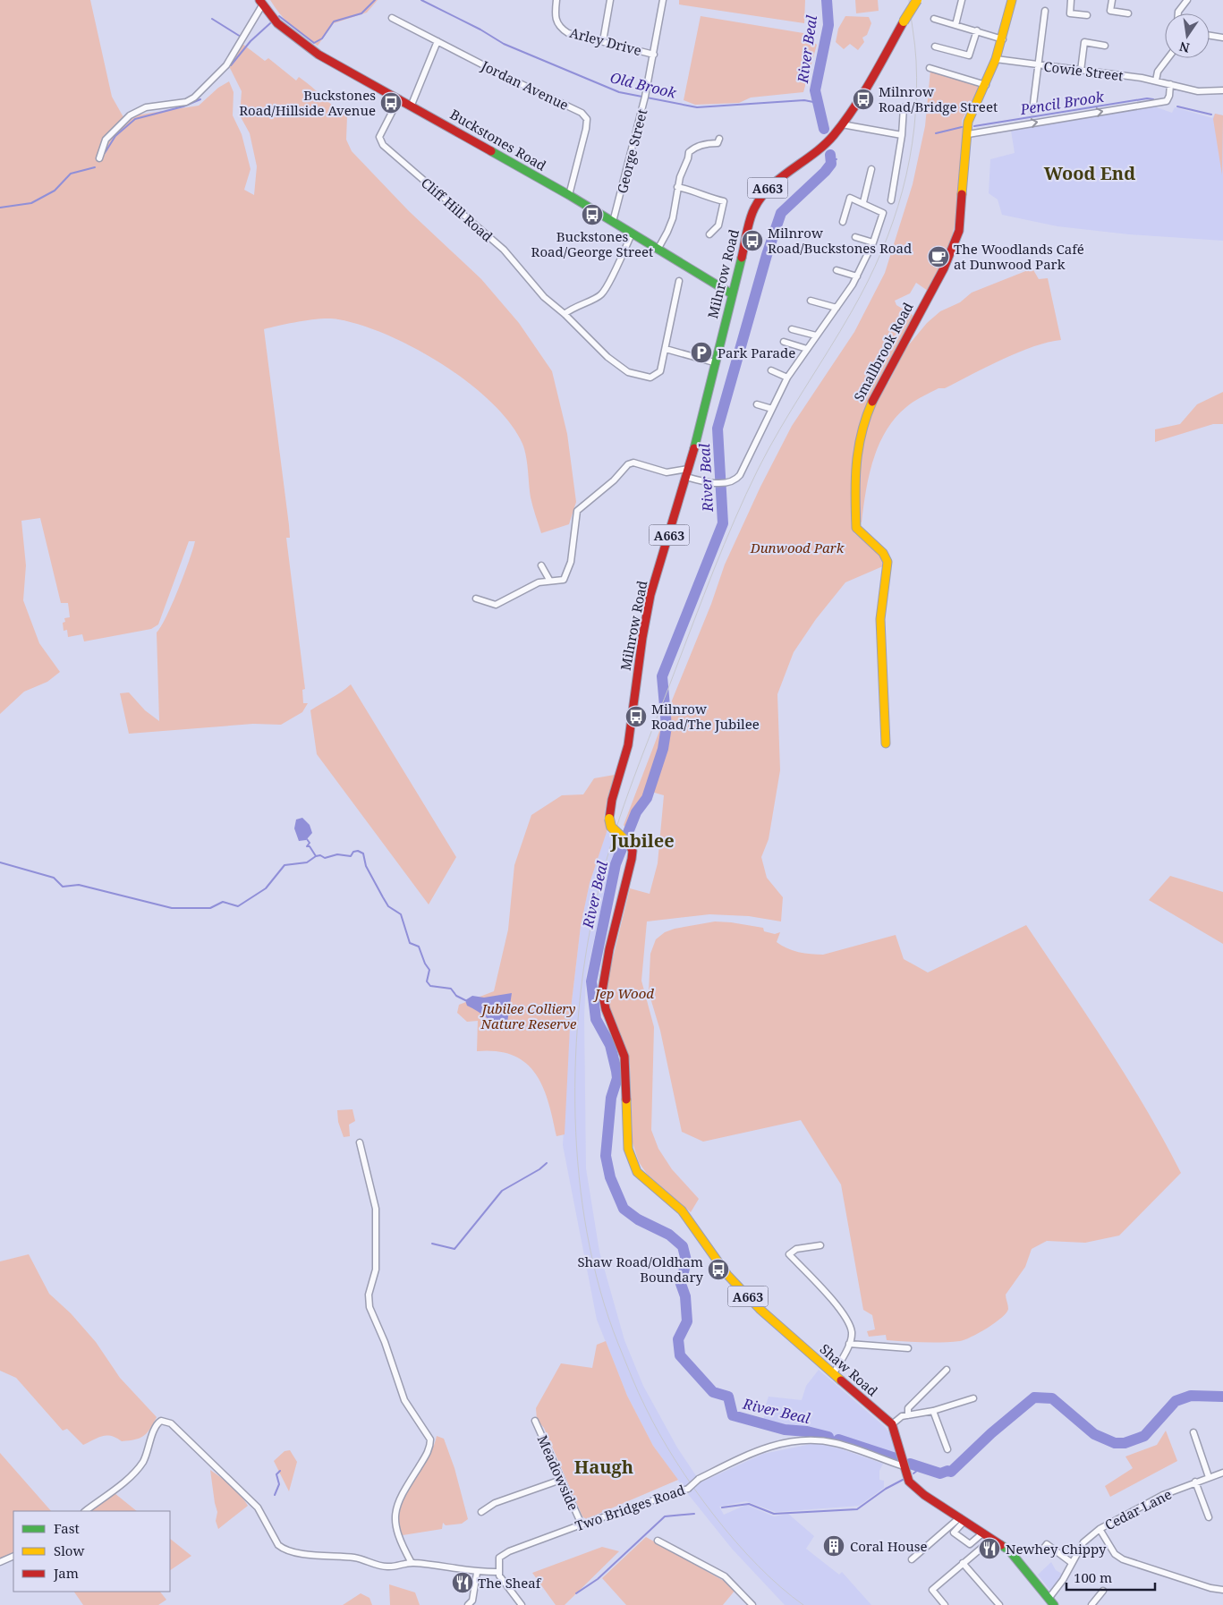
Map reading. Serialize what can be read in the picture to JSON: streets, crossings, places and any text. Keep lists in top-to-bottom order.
{
  "streets": {
    "main road": [
      "Buckstones Road",
      "A663",
      "Milnrow Road",
      "Smallbrook Road",
      "Shaw Road"
    ],
    "street": [
      "Arley Drive",
      "Cowie Street",
      "Jordan Avenue",
      "George Street",
      "Cliff Hill Road",
      "Meadowside",
      "Two Bridges Road",
      "Cedar Lane"
    ]
  },
  "crossings": [
    ["Arley Drive", "George Street"],
    ["Cowie Street", "Smallbrook Road"],
    ["Jordan Avenue", "Buckstones Road"],
    ["Buckstones Road", "George Street"],
    ["Buckstones Road", "Cliff Hill Road"],
    ["Buckstones Road", "Milnrow Road"],
    ["Milnrow Road", "Shaw Road"],
    ["Meadowside", "Two Bridges Road"]
  ],
  "districts": ["Wood End", "Jubilee", "Haugh"],
  "water": ["River Beal", "Old Brook", "Pencil Brook"],
  "parks": ["Dunwood Park", "Jep Wood", "Jubilee Colliery Nature Reserve"],
  "places": {
    "bus stop": [
      "Milnrow Road/Bridge Street",
      "Buckstones Road/Hillside Avenue",
      "Buckstones Road/George Street",
      "Milnrow Road/Buckstones Road",
      "Milnrow Road/The Jubilee",
      "Shaw Road/Oldham Boundary"
    ],
    "cafe": ["The Woodlands Café at Dunwood Park"],
    "parking": ["Park Parade"],
    "building": ["Coral House"],
    "restaurant": ["Newhey Chippy", "The Sheaf"]
  },
  "legend": ["Fast", "Slow", "Jam"],
  "scale_bar": "100 m",
  "north": "bottom"
}
